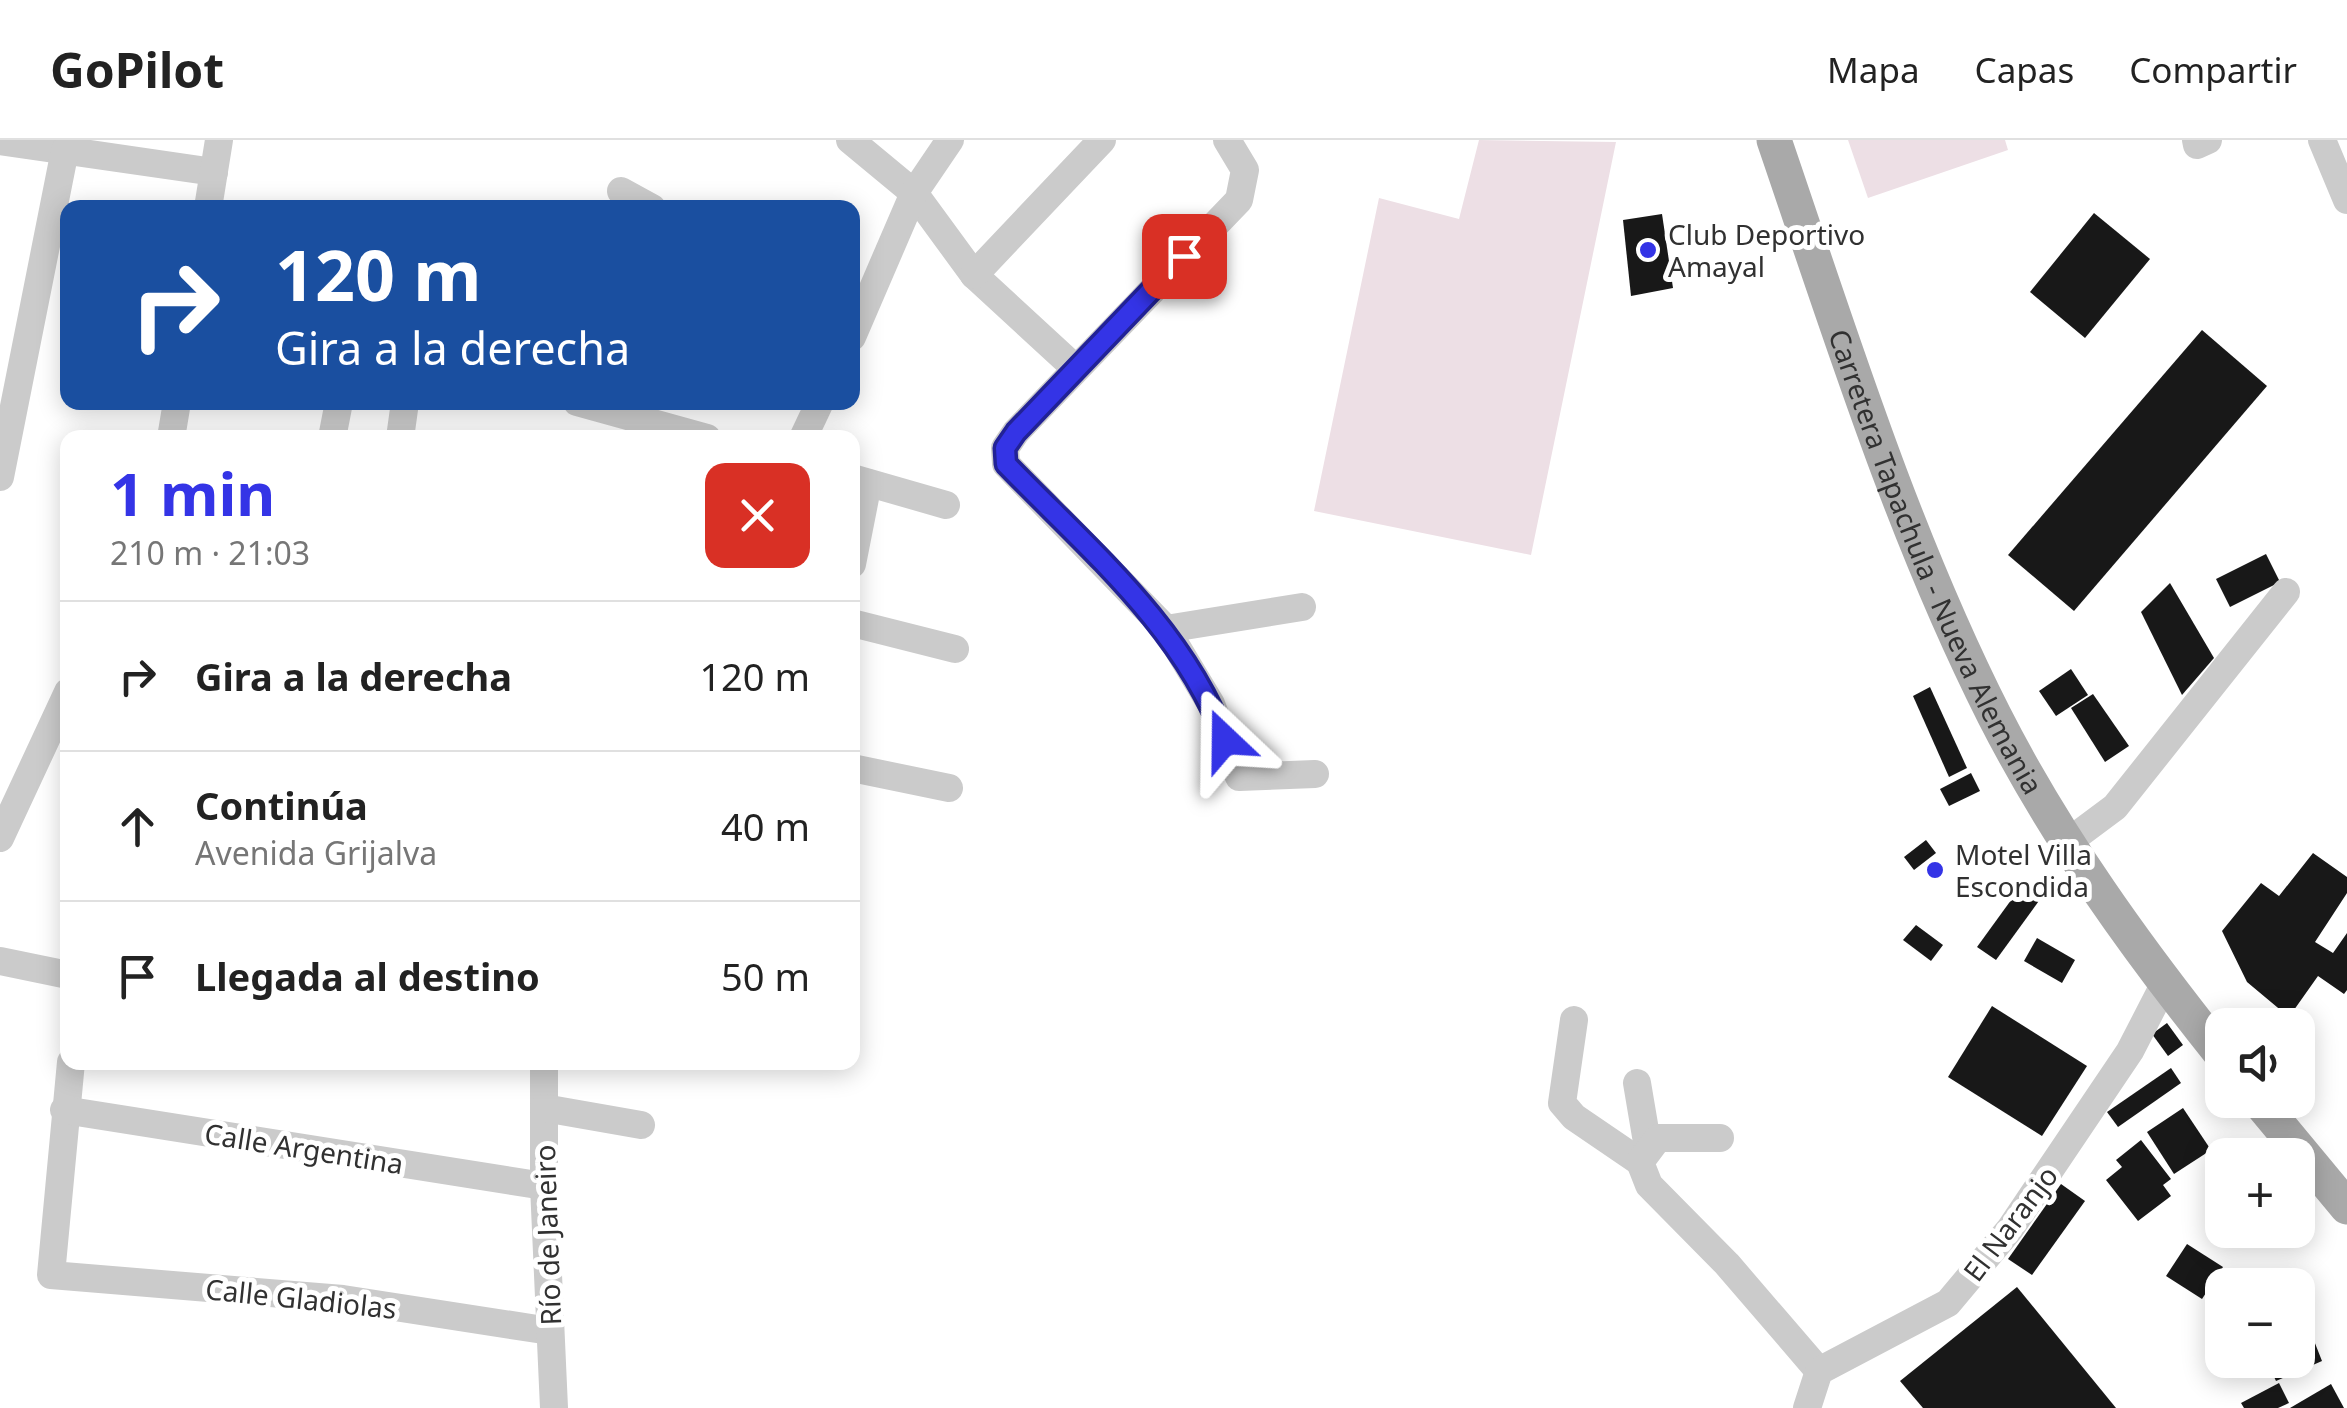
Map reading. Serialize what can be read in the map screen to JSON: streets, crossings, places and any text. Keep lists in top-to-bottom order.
{
  "streets": {
    "main road": ["Carretera Tapachula - Nueva Alemania"],
    "street": [
      "Calle Argentina",
      "El Naranjo",
      "Río de Janeiro",
      "Calle Gladiolas"
    ]
  },
  "crossings": [
    ["Carretera Tapachula - Nueva Alemania", "El Naranjo"],
    ["Calle Argentina", "Río de Janeiro"],
    ["Calle Argentina", "Calle Gladiolas"],
    ["Río de Janeiro", "Calle Gladiolas"]
  ],
  "places": ["Club Deportivo Amayal", "Motel Villa Escondida"],
  "page": {
    "header": "GoPilot",
    "nav": ["Mapa", "Capas", "Compartir"],
    "turn": ["120 m", "Gira a la derecha"],
    "heading": ["1 min", "210 m · 21:03"],
    "list": [
      {
        "name": "Gira a la derecha",
        "value": "120 m"
      },
      {
        "name": "Continúa",
        "note": "Avenida Grijalva",
        "value": "40 m"
      },
      {
        "name": "Llegada al destino",
        "value": "50 m"
      }
    ],
    "map_buttons": ["+", "−"]
  }
}
